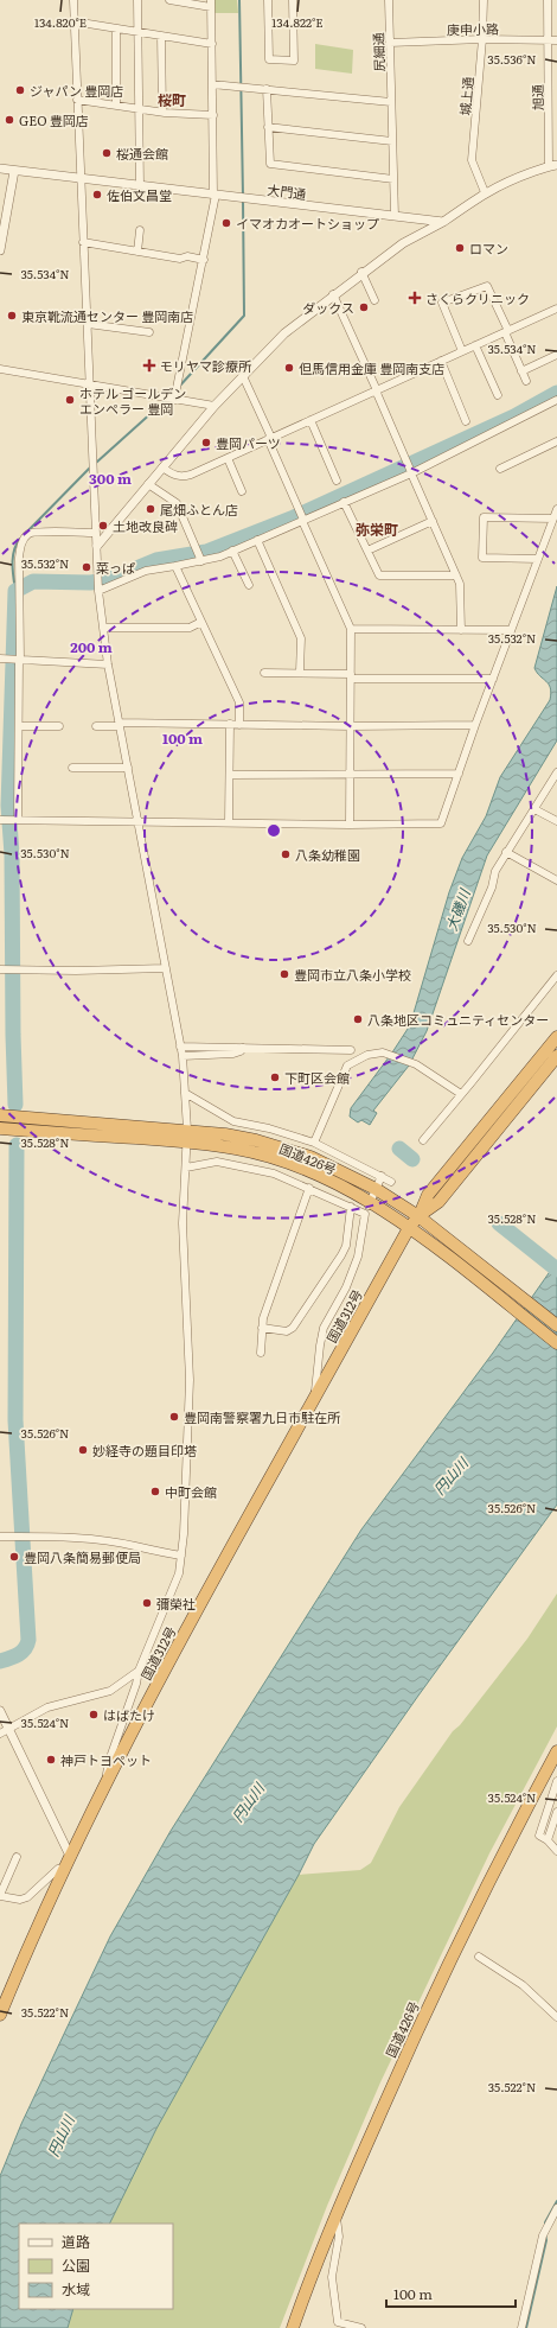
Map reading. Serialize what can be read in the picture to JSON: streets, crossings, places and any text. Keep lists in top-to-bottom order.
{
  "streets": {
    "highway": ["国道426号", "国道312号"],
    "street": [
      "庚申小路",
      "尻細通",
      "城上通",
      "旭通",
      "大門通"
    ]
  },
  "crossings": [
    ["庚申小路", "尻細通"],
    ["庚申小路", "城上通"],
    ["庚申小路", "旭通"],
    ["尻細通", "大門通"],
    ["国道426号", "国道312号"]
  ],
  "districts": ["桜町", "弥栄町"],
  "water": ["大磯川", "円山川"],
  "places": {
    "other": [
      "ジャパン 豊岡店",
      "GEO 豊岡店",
      "桜通会館",
      "佐伯文昌堂",
      "イマオカオートショップ",
      "ロマン",
      "ダックス",
      "東京靴流通センター 豊岡南店",
      "但馬信用金庫 豊岡南支店",
      "ホテル ゴールデン エンペラー 豊岡",
      "豊岡パーツ",
      "尾畑ふとん店",
      "土地改良碑",
      "菜っぱ",
      "八条幼稚園",
      "豊岡市立八条小学校",
      "八条地区コミュニティセンター",
      "下町区会館",
      "豊岡南警察署九日市駐在所",
      "妙経寺の題目印塔",
      "中町会館",
      "豊岡八条簡易郵便局",
      "彌榮社",
      "はばたけ",
      "神戸トヨペット"
    ],
    "health": ["さくらクリニック", "モリヤマ診療所"]
  },
  "legend": ["道路", "公園", "水域"],
  "scale_bar": "100 m",
  "coordinates": [
    "134.820°E",
    "134.822°E",
    "35.536°N",
    "35.534°N",
    "35.532°N",
    "35.530°N",
    "35.528°N",
    "35.526°N",
    "35.524°N",
    "35.522°N"
  ],
  "rings": ["300 m", "200 m", "100 m"]
}
